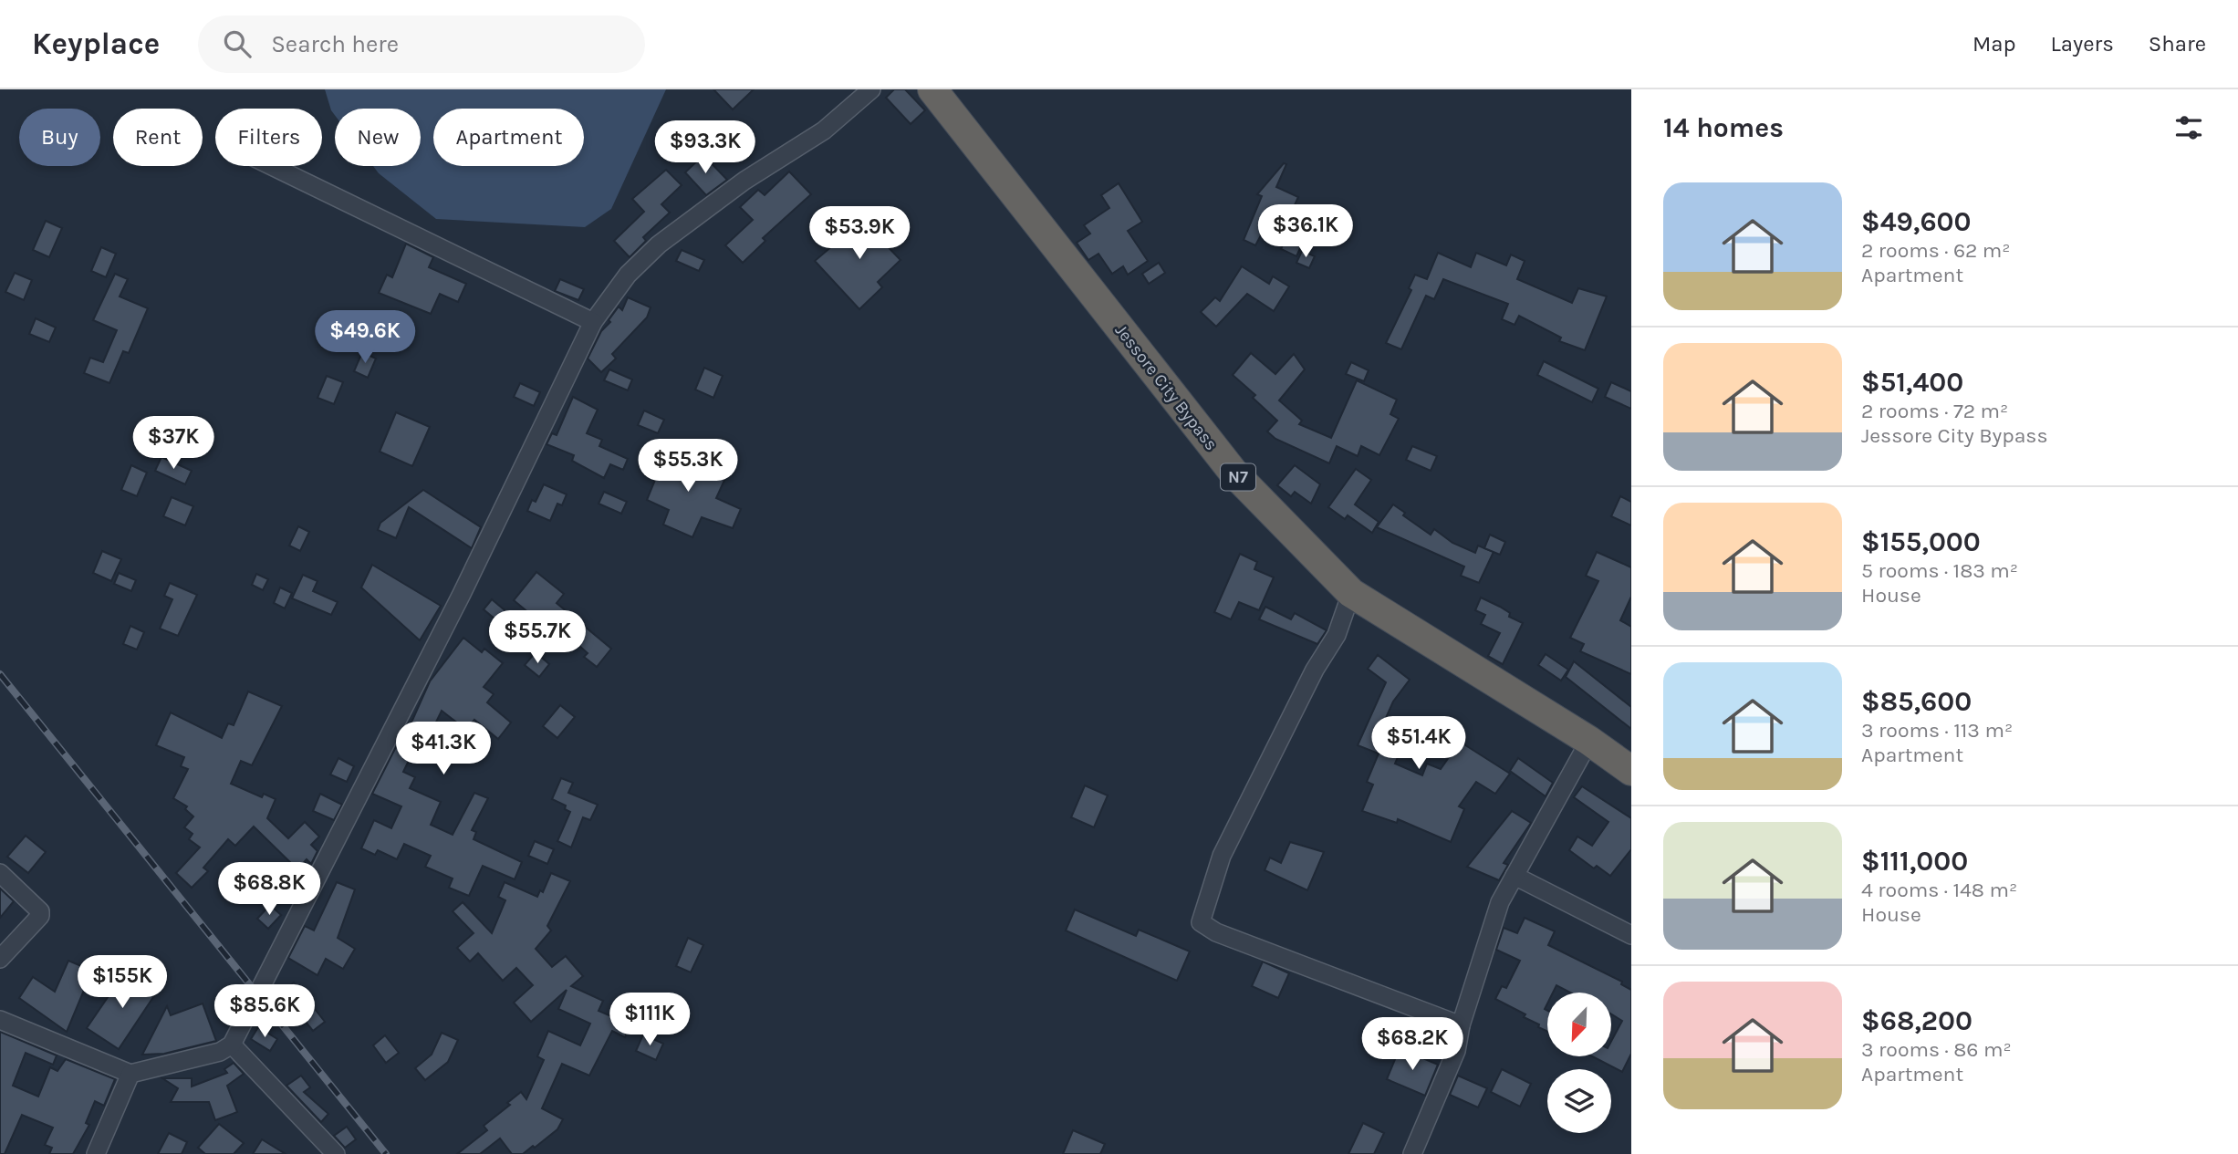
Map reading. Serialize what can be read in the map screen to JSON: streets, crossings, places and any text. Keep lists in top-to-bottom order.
{
  "streets": {
    "highway": ["Jessore City Bypass", "N7"]
  },
  "north": "bottom left",
  "page": {
    "header": "Keyplace",
    "search": "Search here",
    "nav": ["Map", "Layers", "Share"],
    "heading": "14 homes",
    "chip": [
      "Buy",
      "Rent",
      "Filters",
      "New",
      "Apartment"
    ],
    "price": [
      "$93.3K",
      "$36.1K",
      "$53.9K",
      "$49.6K",
      "$37K",
      "$55.3K",
      "$55.7K",
      "$51.4K",
      "$41.3K",
      "$68.8K",
      "$155K",
      "$85.6K",
      "$111K",
      "$68.2K"
    ],
    "list": [
      {
        "name": "$49,600",
        "note": "2 rooms · 62 m² · Apartment"
      },
      {
        "name": "$51,400",
        "note": "2 rooms · 72 m² · Jessore City Bypass"
      },
      {
        "name": "$155,000",
        "note": "5 rooms · 183 m² · House"
      },
      {
        "name": "$85,600",
        "note": "3 rooms · 113 m² · Apartment"
      },
      {
        "name": "$111,000",
        "note": "4 rooms · 148 m² · House"
      },
      {
        "name": "$68,200",
        "note": "3 rooms · 86 m² · Apartment"
      }
    ]
  }
}
